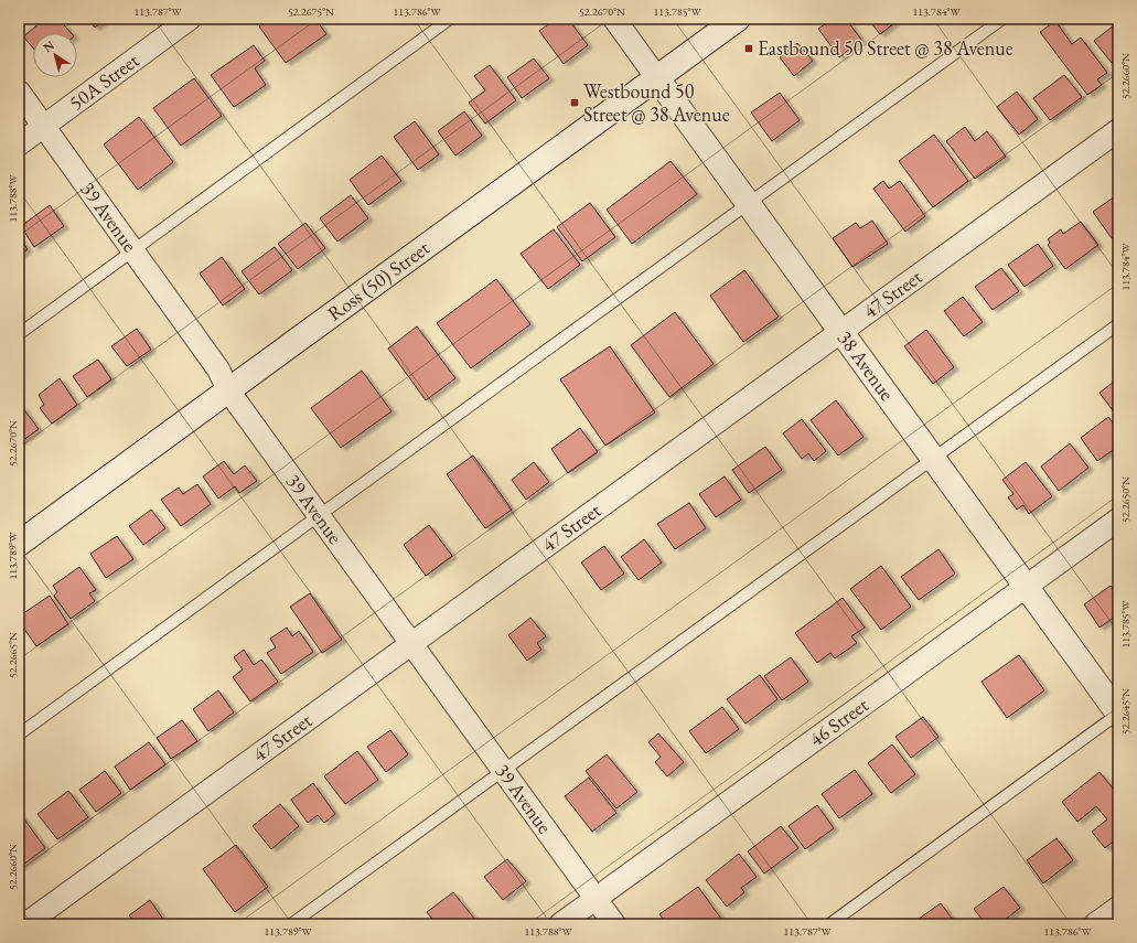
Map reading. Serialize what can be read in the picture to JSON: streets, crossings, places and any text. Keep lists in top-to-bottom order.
{
  "streets": {
    "main road": ["Ross (50) Street", "38 Avenue"],
    "street": [
      "50A Street",
      "39 Avenue",
      "47 Street",
      "46 Street"
    ]
  },
  "crossings": [
    ["50A Street", "39 Avenue"],
    ["39 Avenue", "Ross (50) Street"],
    ["39 Avenue", "47 Street"],
    ["39 Avenue", "46 Street"],
    ["Ross (50) Street", "38 Avenue"],
    ["47 Street", "38 Avenue"],
    ["38 Avenue", "46 Street"]
  ],
  "places": {
    "transit": ["Eastbound 50 Street @ 38 Avenue", "Westbound 50 Street @ 38 Avenue"]
  },
  "north": "top left",
  "coordinates": [
    "113.787°W",
    "52.2675°N",
    "113.786°W",
    "52.2670°N",
    "113.785°W",
    "113.784°W",
    "52.2660°N",
    "113.788°W",
    "52.2650°N",
    "113.789°W",
    "52.2665°N",
    "52.2645°N"
  ]
}
